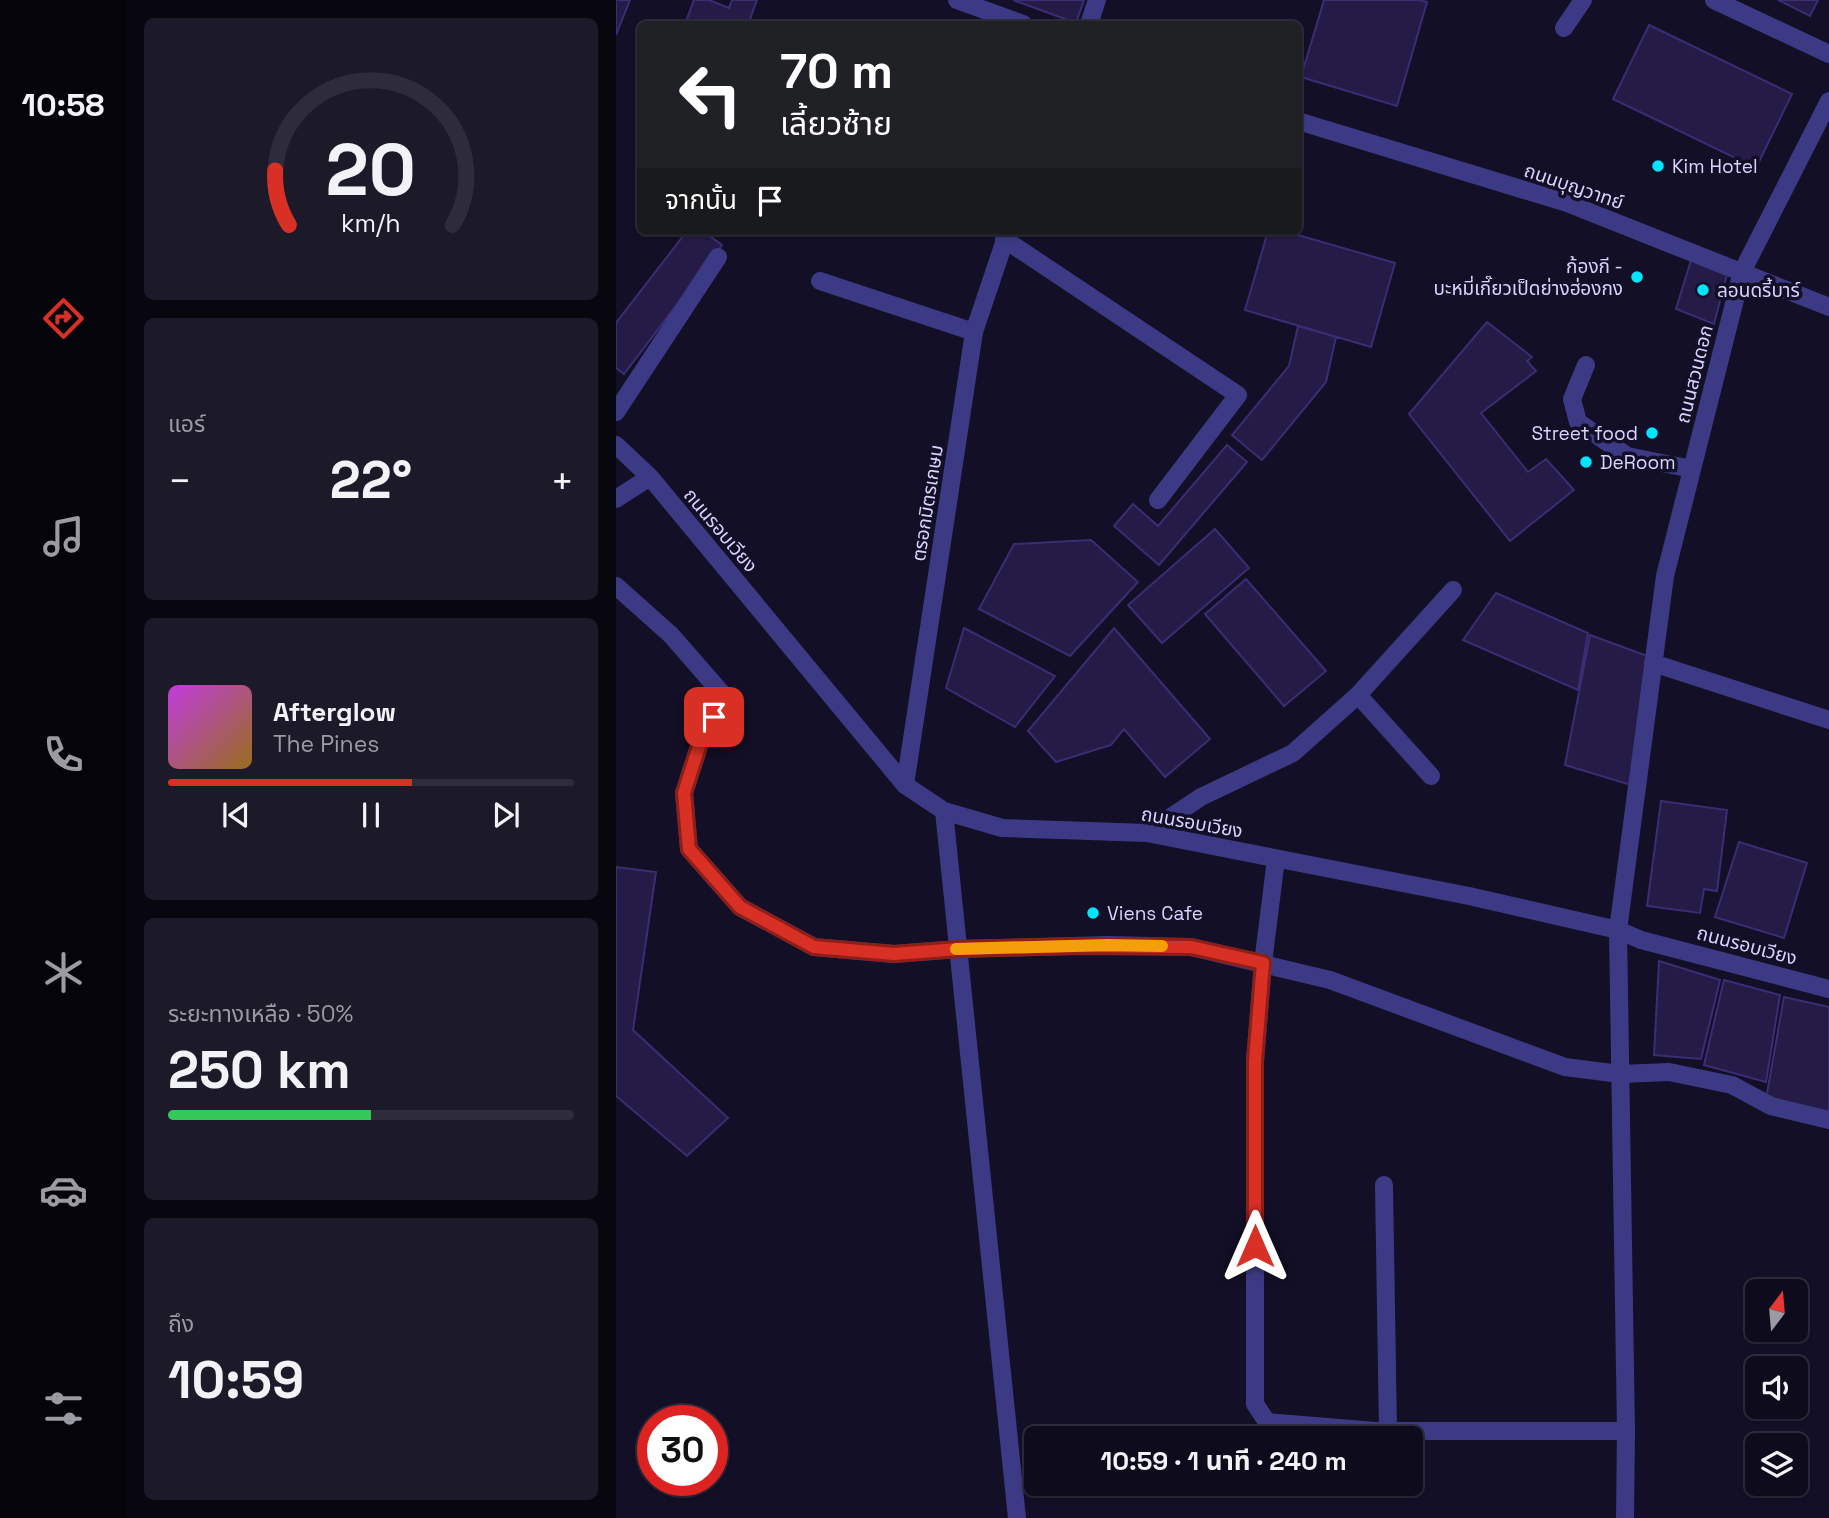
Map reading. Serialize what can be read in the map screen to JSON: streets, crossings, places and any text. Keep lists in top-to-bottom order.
{
  "streets": {
    "street": [
      "ถนนบุญวาทย์",
      "ถนนสวนดอก",
      "ตรอกมิตรเกษม",
      "ถนนรอบเวียง"
    ]
  },
  "crossings": [
    ["ถนนบุญวาทย์", "ถนนสวนดอก"],
    ["ถนนสวนดอก", "ถนนรอบเวียง"],
    ["ตรอกมิตรเกษม", "ถนนรอบเวียง"]
  ],
  "places": [
    "Kim Hotel",
    "ก้องกี - บะหมี่เกี๊ยวเป็ดย่างฮ่องกง",
    "ลอนดรี้บาร์",
    "Street food",
    "DeRoom",
    "Viens Cafe"
  ],
  "north": "top",
  "page": {
    "tabs": "10:58",
    "turn": ["70 m", "เลี้ยวซ้าย"],
    "then": "จากนั้น",
    "tile": [
      "แอร์",
      ["ระยะทางเหลือ · 50%", "250 km"],
      ["ถึง", "10:59"]
    ],
    "heat": ["−", "22°", "+"],
    "song": ["Afterglow", "The Pines"],
    "limit": "30",
    "trip": "10:59 · 1 นาที · 240 m",
    "gauge": ["20", "km/h"]
  }
}
